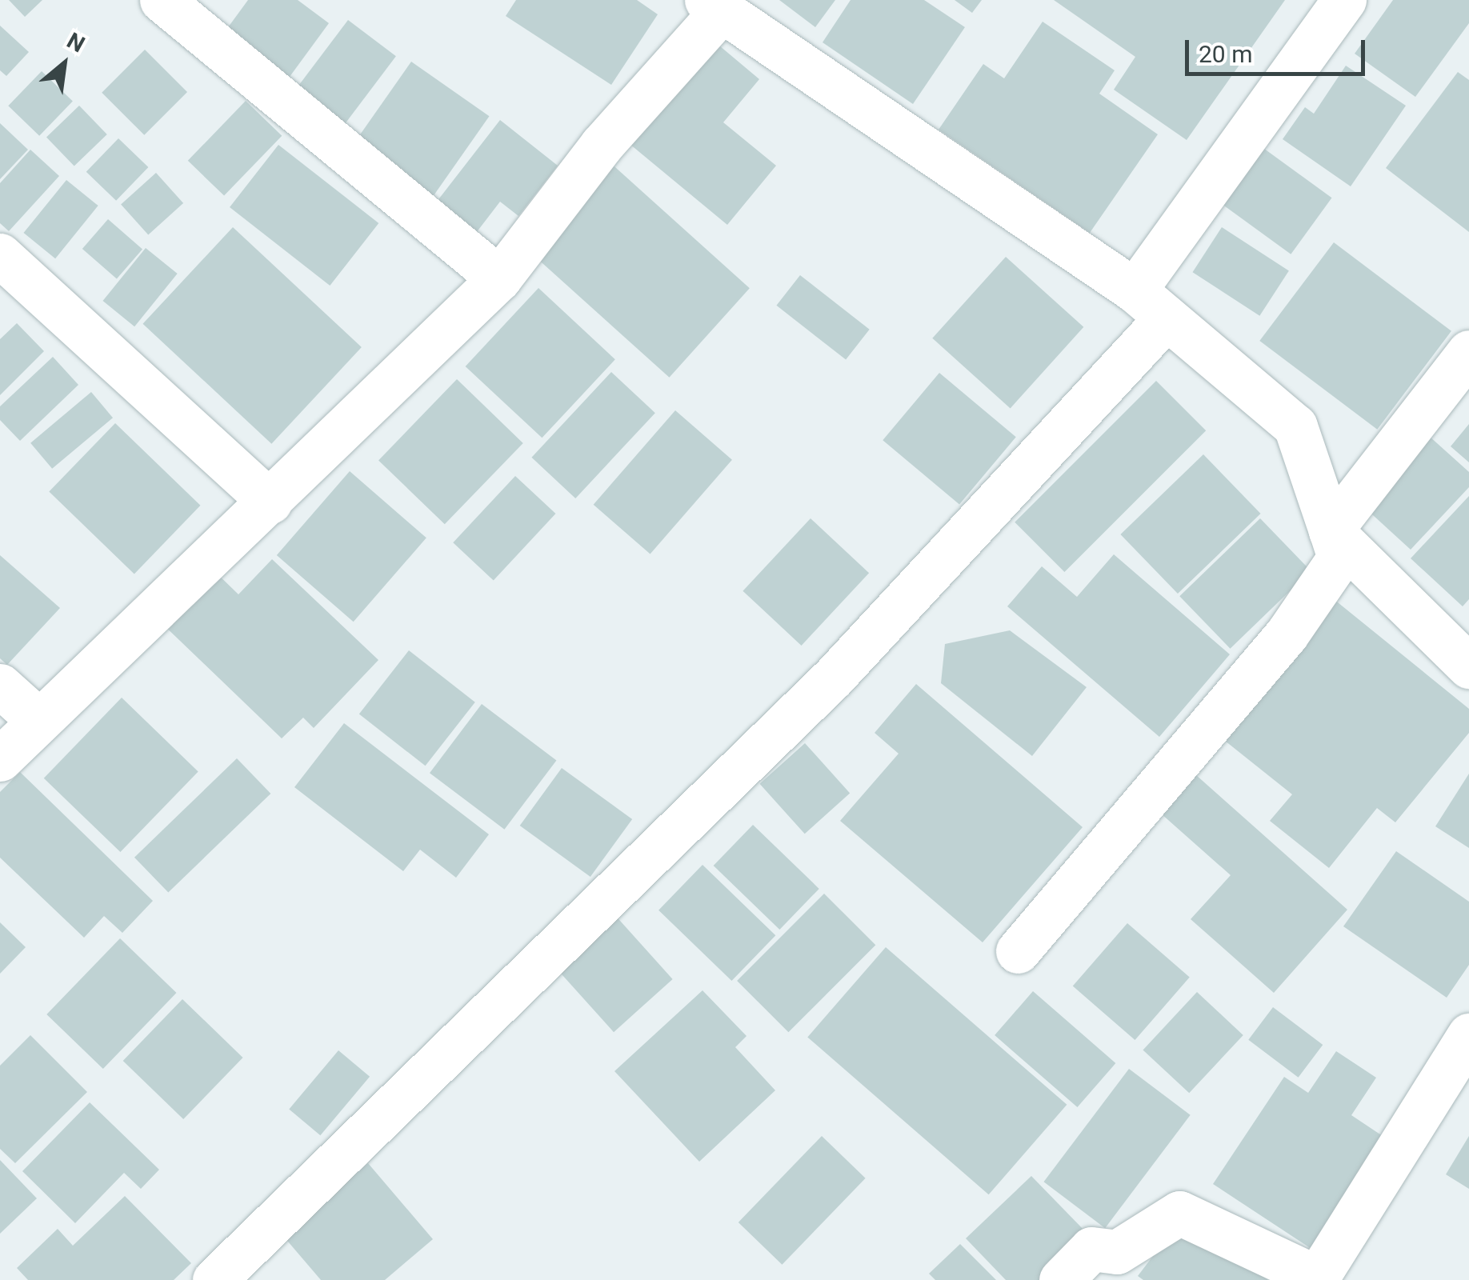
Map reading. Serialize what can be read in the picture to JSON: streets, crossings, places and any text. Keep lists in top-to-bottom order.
{
  "scale_bar": "20 m",
  "north": "top right"
}
